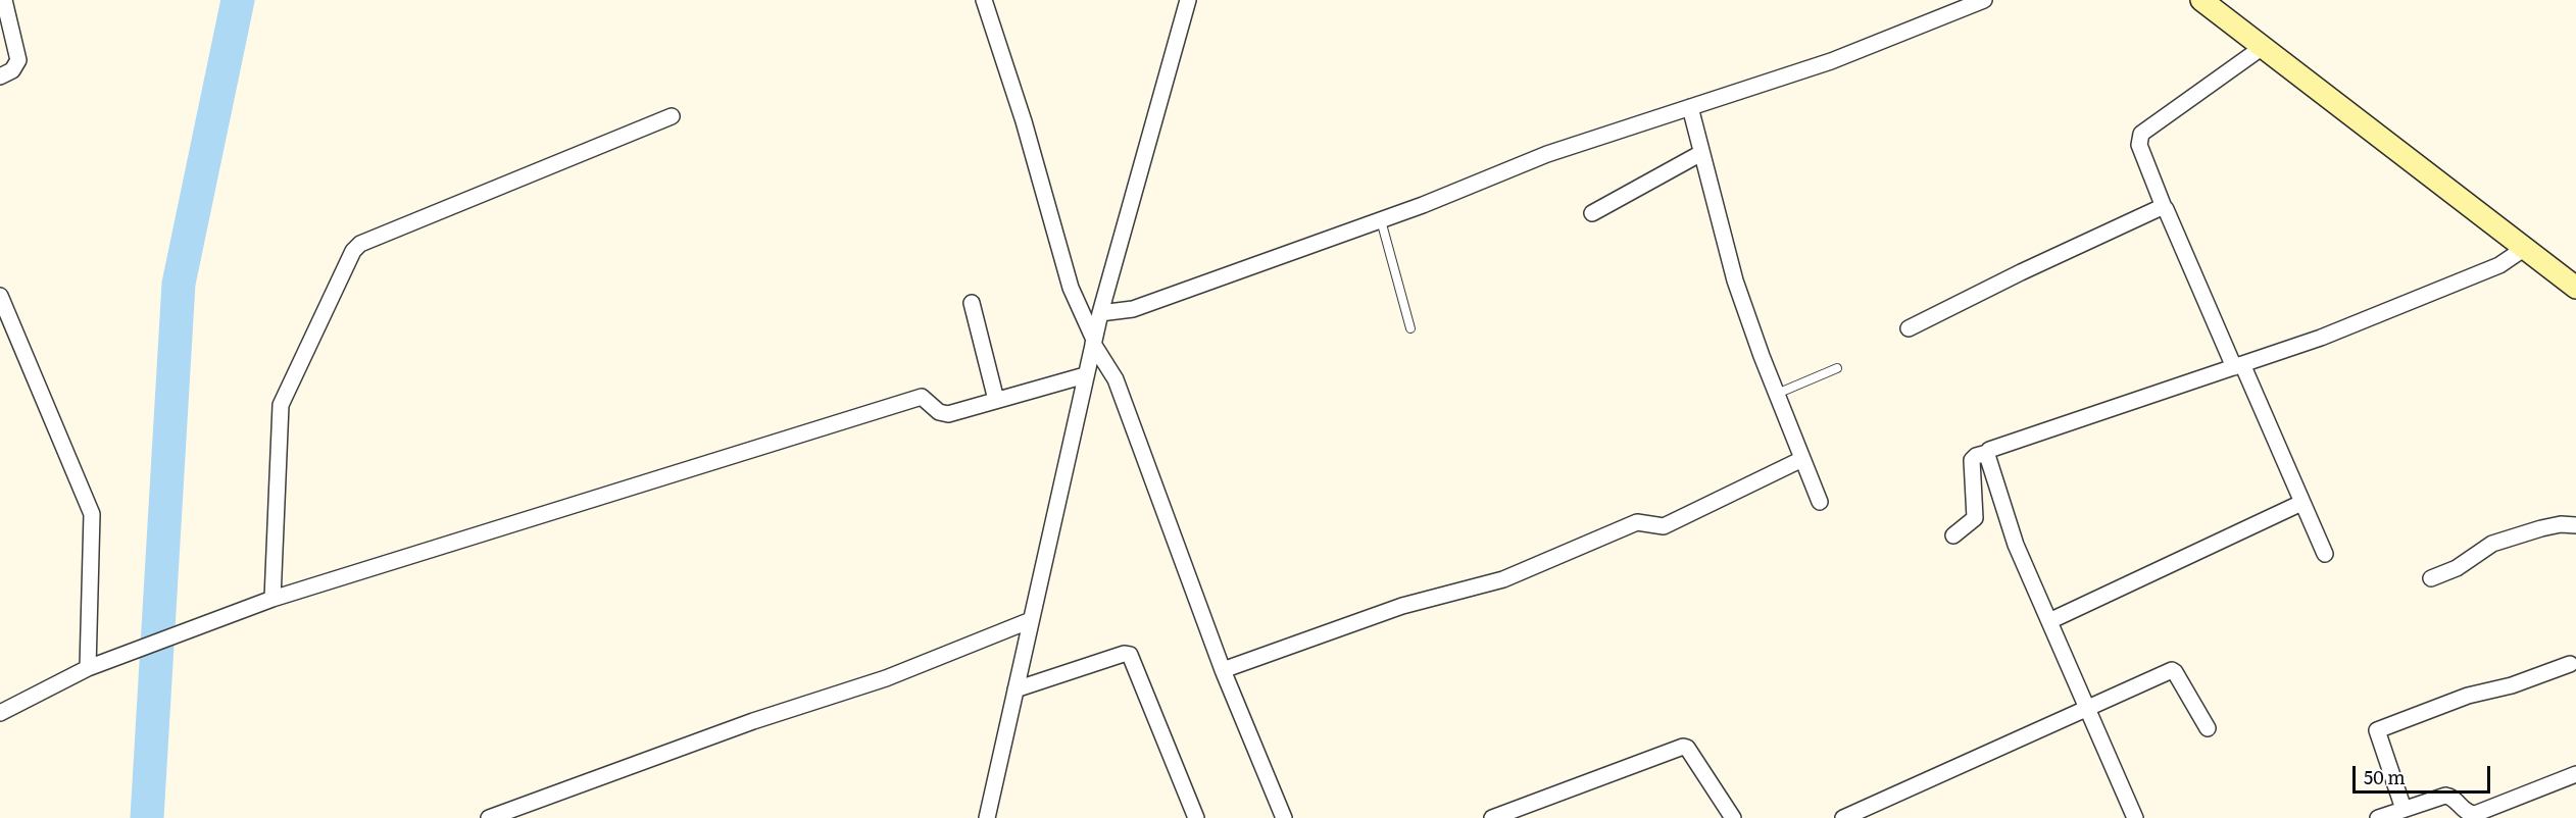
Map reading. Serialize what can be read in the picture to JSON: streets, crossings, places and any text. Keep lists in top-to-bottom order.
{
  "scale_bar": "50 m"
}
